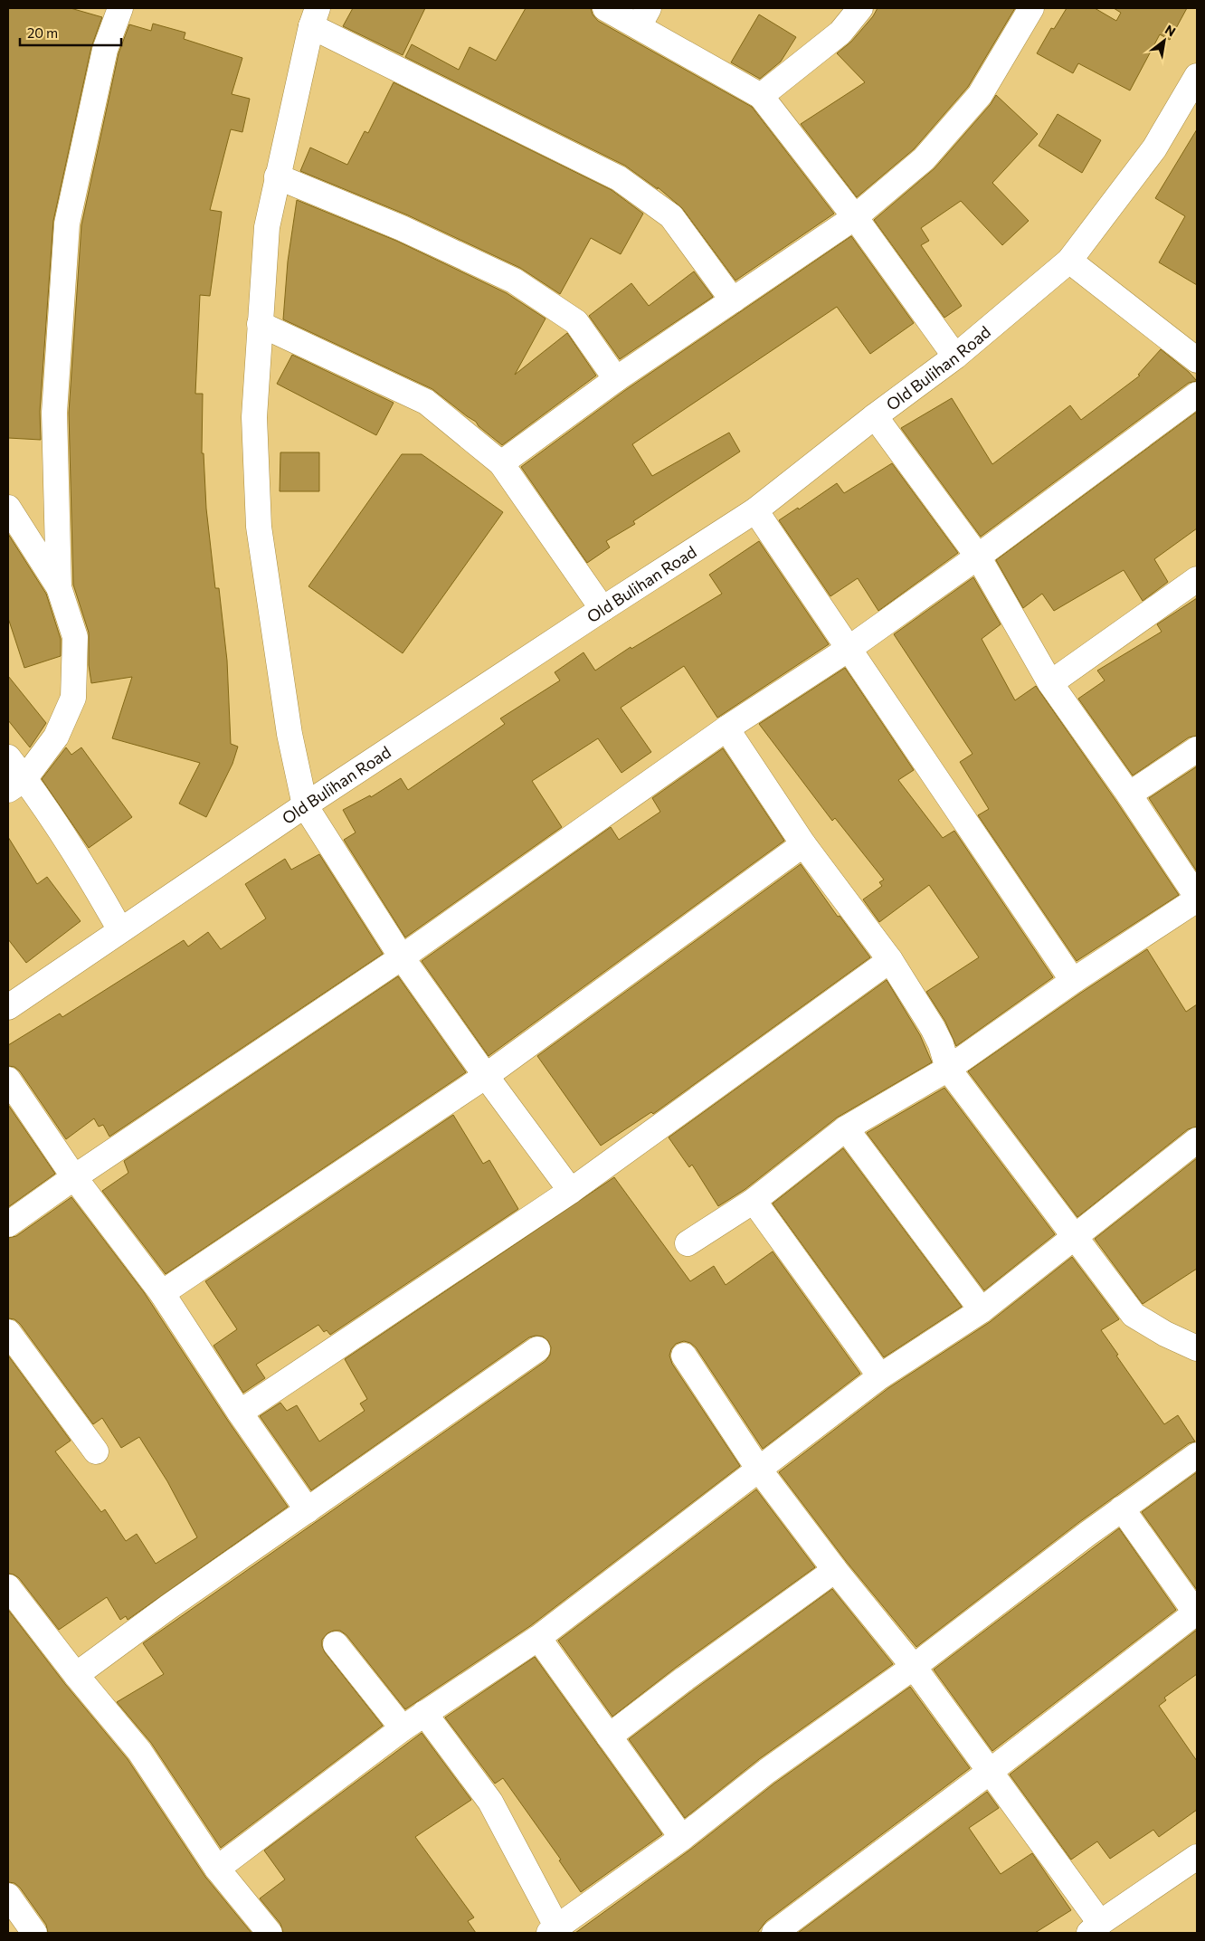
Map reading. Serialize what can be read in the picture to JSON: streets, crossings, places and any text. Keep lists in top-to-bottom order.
{
  "streets": {
    "street": ["Old Bulihan Road"]
  },
  "scale_bar": "20 m",
  "north": "top right"
}
